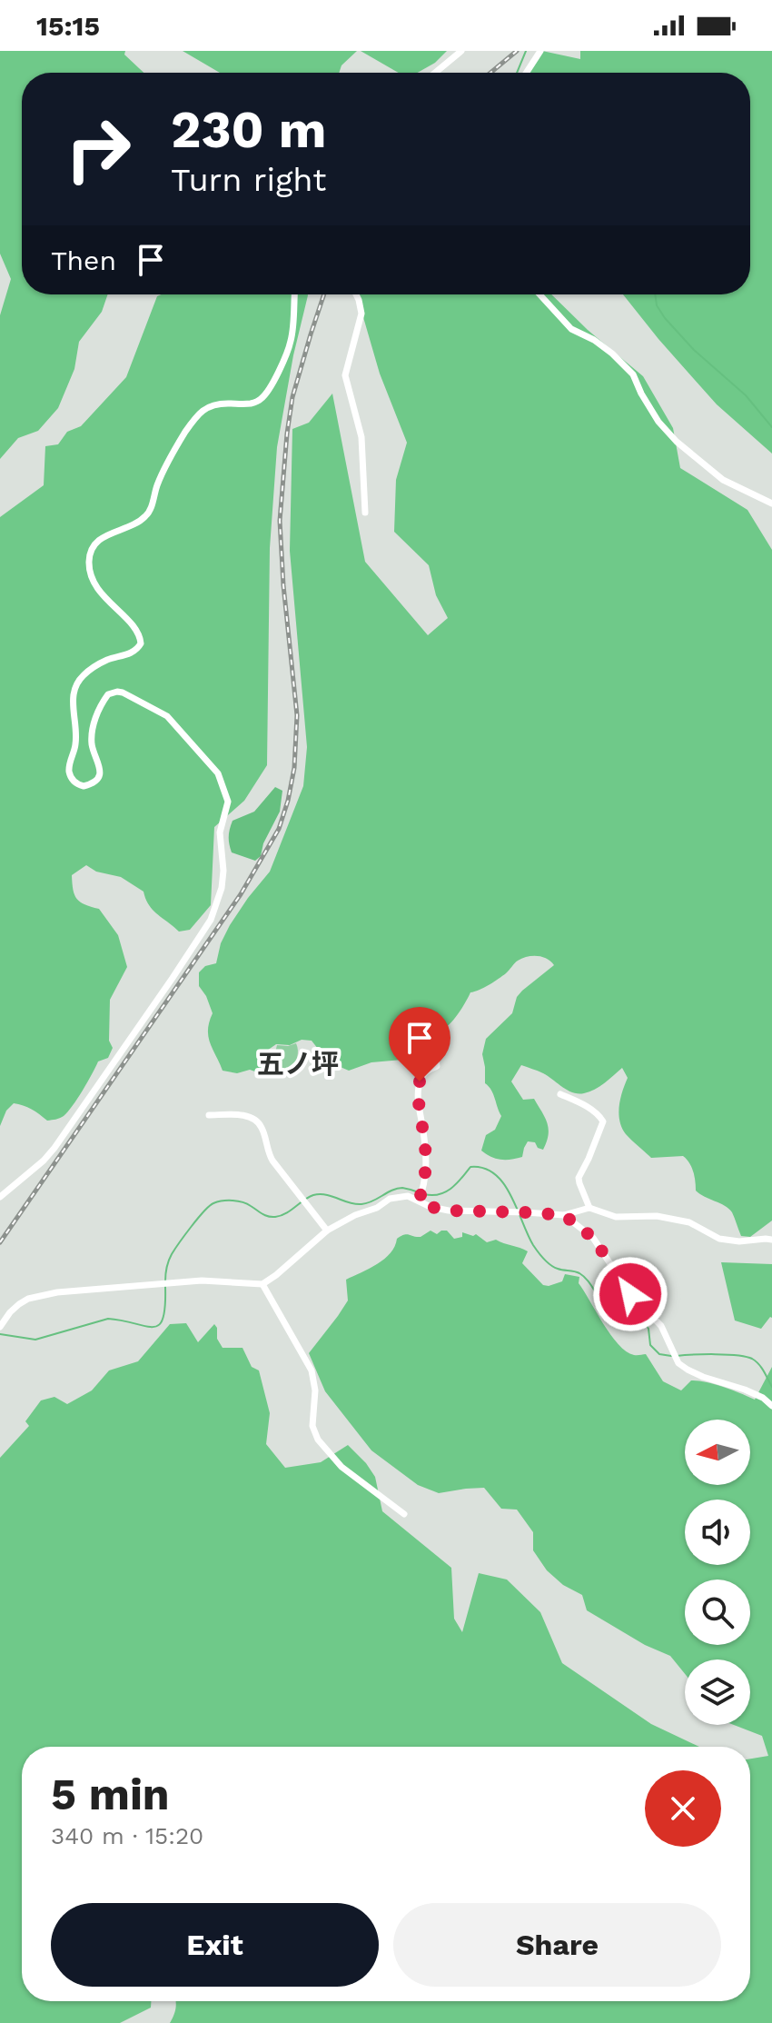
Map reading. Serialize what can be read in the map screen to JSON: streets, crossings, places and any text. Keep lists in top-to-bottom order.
{
  "districts": ["五ノ坪"],
  "north": "left",
  "page": {
    "status": "15:15",
    "turn": ["230 m", "Turn right"],
    "then": "Then",
    "heading": ["5 min", "340 m · 15:20"],
    "buttons": ["Exit", "Share"]
  }
}
